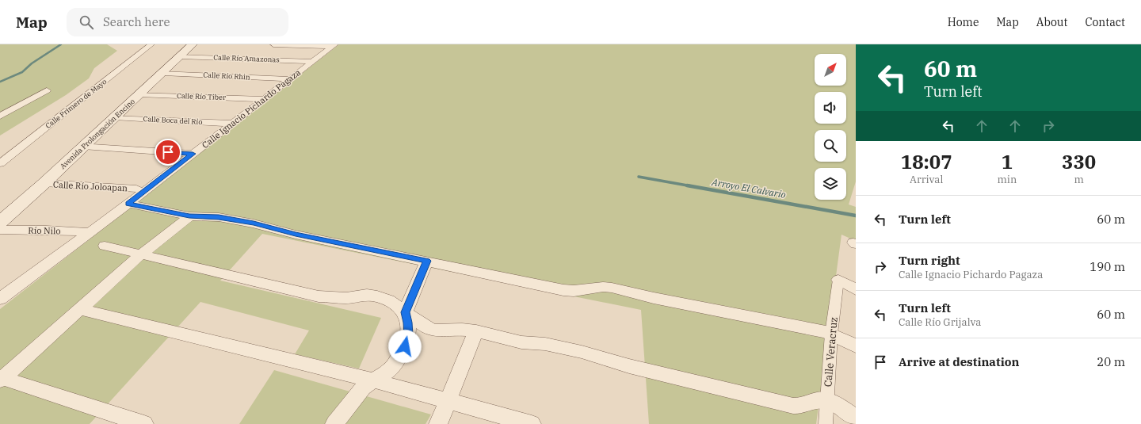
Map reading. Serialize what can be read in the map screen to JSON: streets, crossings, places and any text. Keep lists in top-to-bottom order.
{
  "streets": {
    "main road": ["Avenida Prolongación Encino"],
    "street": [
      "Calle Río Amazonas",
      "Calle Río Rhin",
      "Calle Río Tiber",
      "Calle Primero de Mayo",
      "Calle Ignacio Pichardo Pagaza",
      "Calle Boca del Río",
      "Calle Río Joloapan",
      "Río Nilo",
      "Calle Veracruz"
    ]
  },
  "crossings": [
    ["Calle Río Amazonas", "Calle Ignacio Pichardo Pagaza"],
    ["Calle Río Amazonas", "Avenida Prolongación Encino"],
    ["Calle Río Rhin", "Calle Ignacio Pichardo Pagaza"],
    ["Calle Río Rhin", "Avenida Prolongación Encino"],
    ["Calle Río Tiber", "Calle Ignacio Pichardo Pagaza"],
    ["Calle Río Tiber", "Avenida Prolongación Encino"],
    ["Calle Ignacio Pichardo Pagaza", "Calle Boca del Río"],
    ["Calle Ignacio Pichardo Pagaza", "Río Nilo"],
    ["Calle Boca del Río", "Avenida Prolongación Encino"],
    ["Avenida Prolongación Encino", "Calle Río Joloapan"]
  ],
  "water": ["Arroyo El Calvario"],
  "north": "top right",
  "page": {
    "header": "Map",
    "search": "Search here",
    "nav": [
      "Home",
      "Map",
      "About",
      "Contact"
    ],
    "turn": ["60 m", "Turn left"],
    "eta": [
      "18:07",
      "Arrival",
      "1",
      "min",
      "330",
      "m"
    ],
    "list": [
      {
        "name": "Turn left",
        "value": "60 m"
      },
      {
        "name": "Turn right",
        "note": "Calle Ignacio Pichardo Pagaza",
        "value": "190 m"
      },
      {
        "name": "Turn left",
        "note": "Calle Río Grijalva",
        "value": "60 m"
      },
      {
        "name": "Arrive at destination",
        "value": "20 m"
      }
    ]
  }
}
